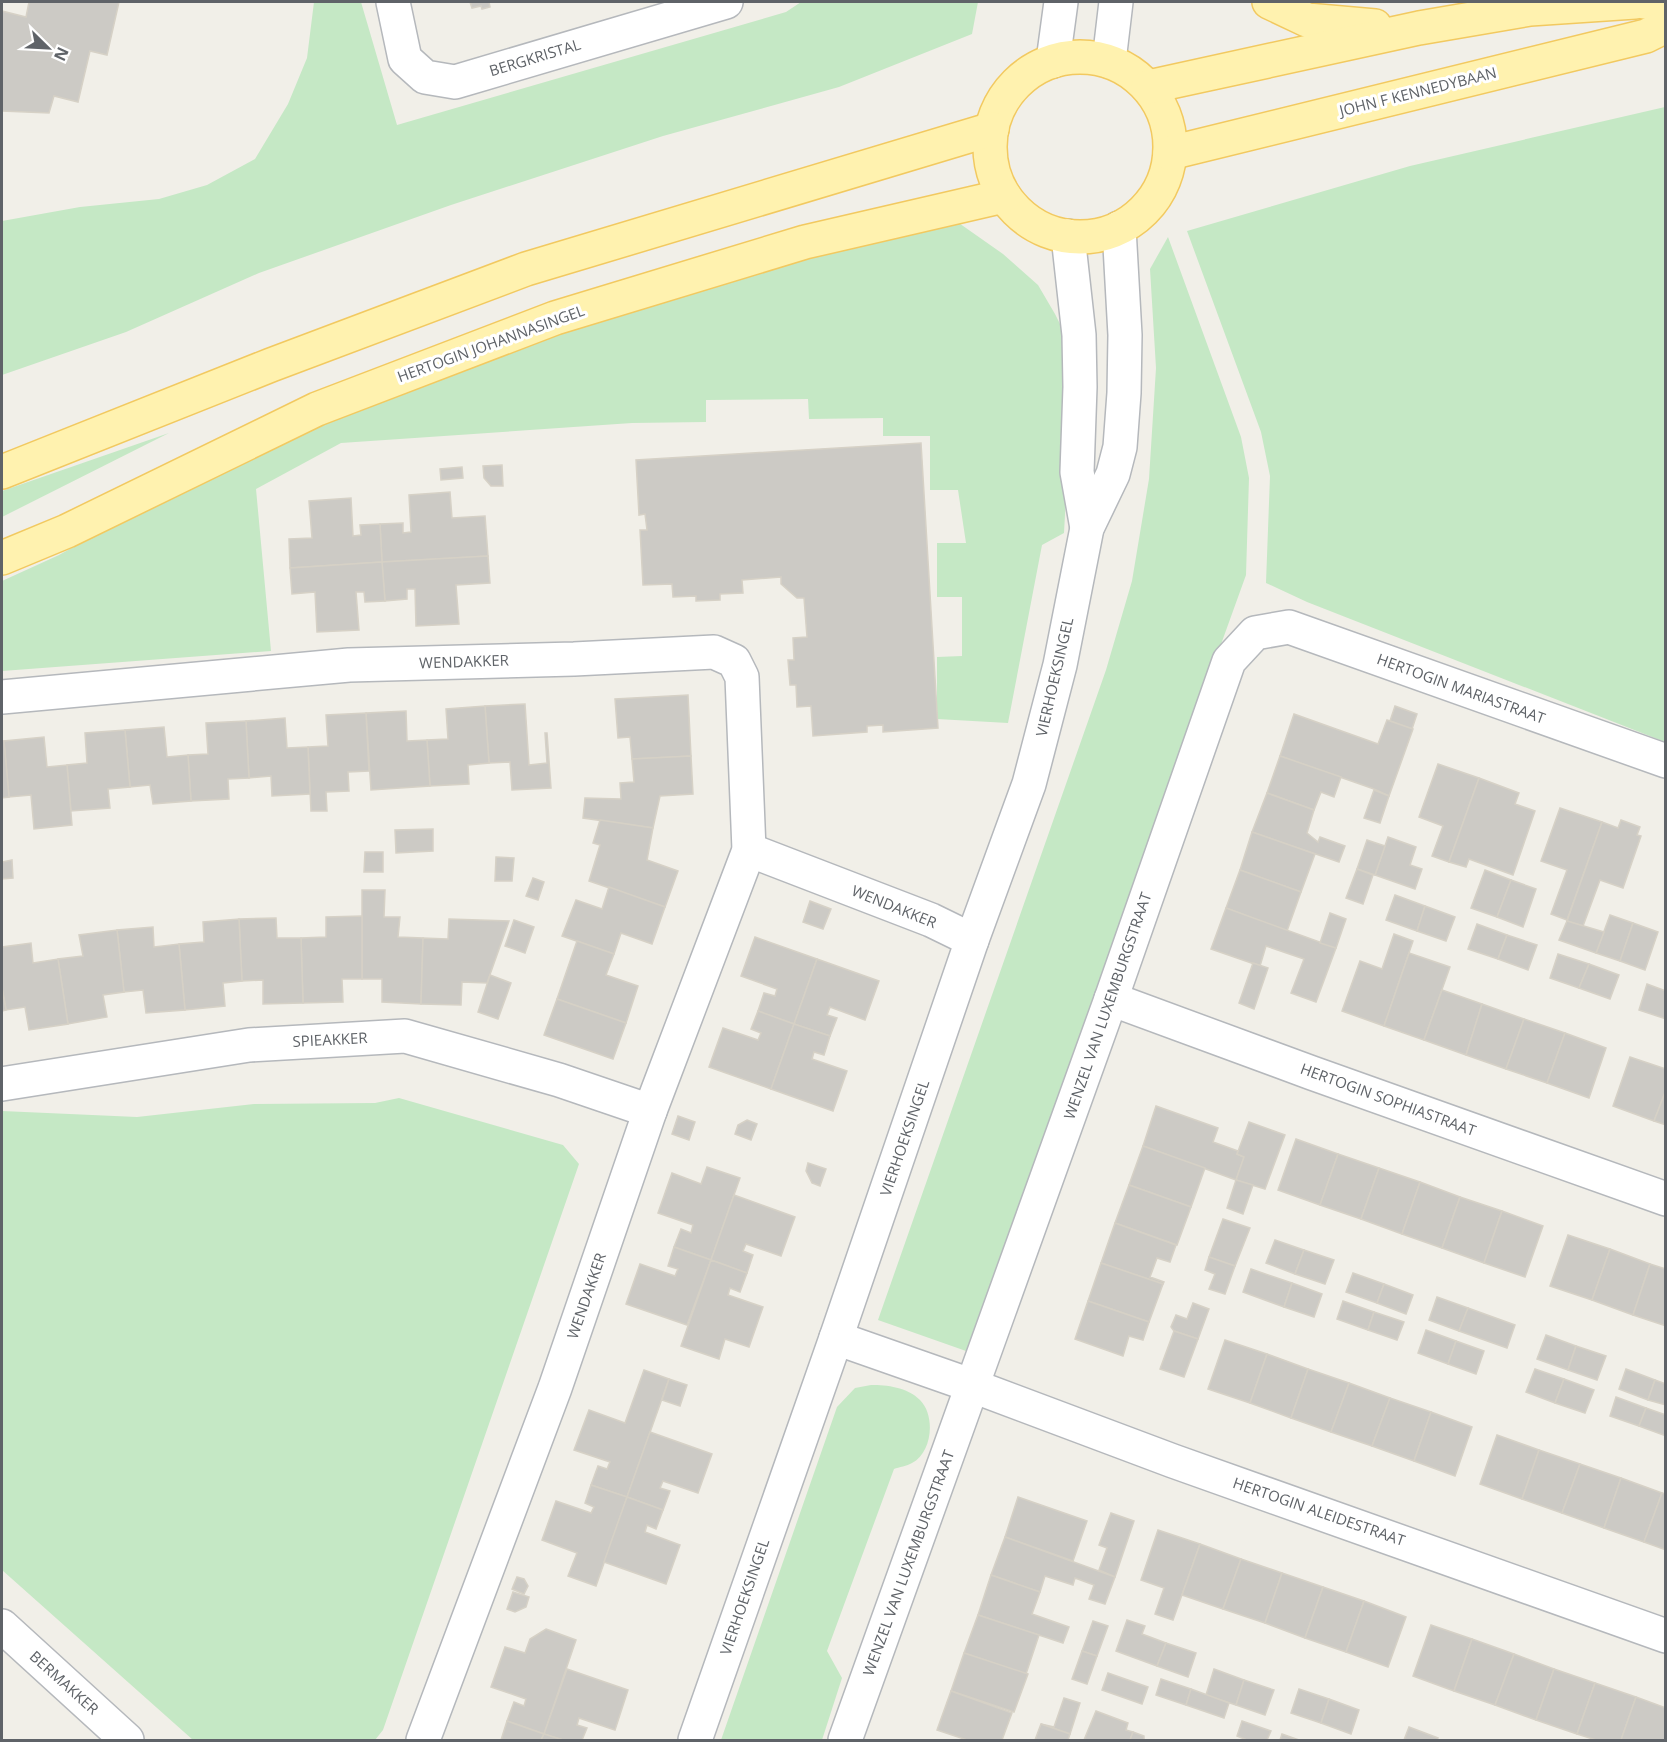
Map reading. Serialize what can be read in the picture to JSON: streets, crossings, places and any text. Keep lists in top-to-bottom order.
{
  "streets": {
    "main road": ["JOHN F KENNEDYBAAN", "HERTOGIN JOHANNASINGEL"],
    "street": [
      "BERGKRISTAL",
      "WENDAKKER",
      "VIERHOEKSINGEL",
      "HERTOGIN MARIASTRAAT",
      "WENZEL VAN LUXEMBURGSTRAAT",
      "SPIEAKKER",
      "HERTOGIN SOPHIASTRAAT",
      "HERTOGIN ALEIDESTRAAT",
      "BERMAKKER"
    ]
  },
  "crossings": [
    ["JOHN F KENNEDYBAAN", "HERTOGIN JOHANNASINGEL"],
    ["JOHN F KENNEDYBAAN", "VIERHOEKSINGEL"],
    ["HERTOGIN JOHANNASINGEL", "VIERHOEKSINGEL"],
    ["WENDAKKER", "VIERHOEKSINGEL"],
    ["WENDAKKER", "SPIEAKKER"],
    ["HERTOGIN MARIASTRAAT", "WENZEL VAN LUXEMBURGSTRAAT"],
    ["WENZEL VAN LUXEMBURGSTRAAT", "HERTOGIN SOPHIASTRAAT"],
    ["WENZEL VAN LUXEMBURGSTRAAT", "HERTOGIN ALEIDESTRAAT"]
  ],
  "north": "bottom right"
}
